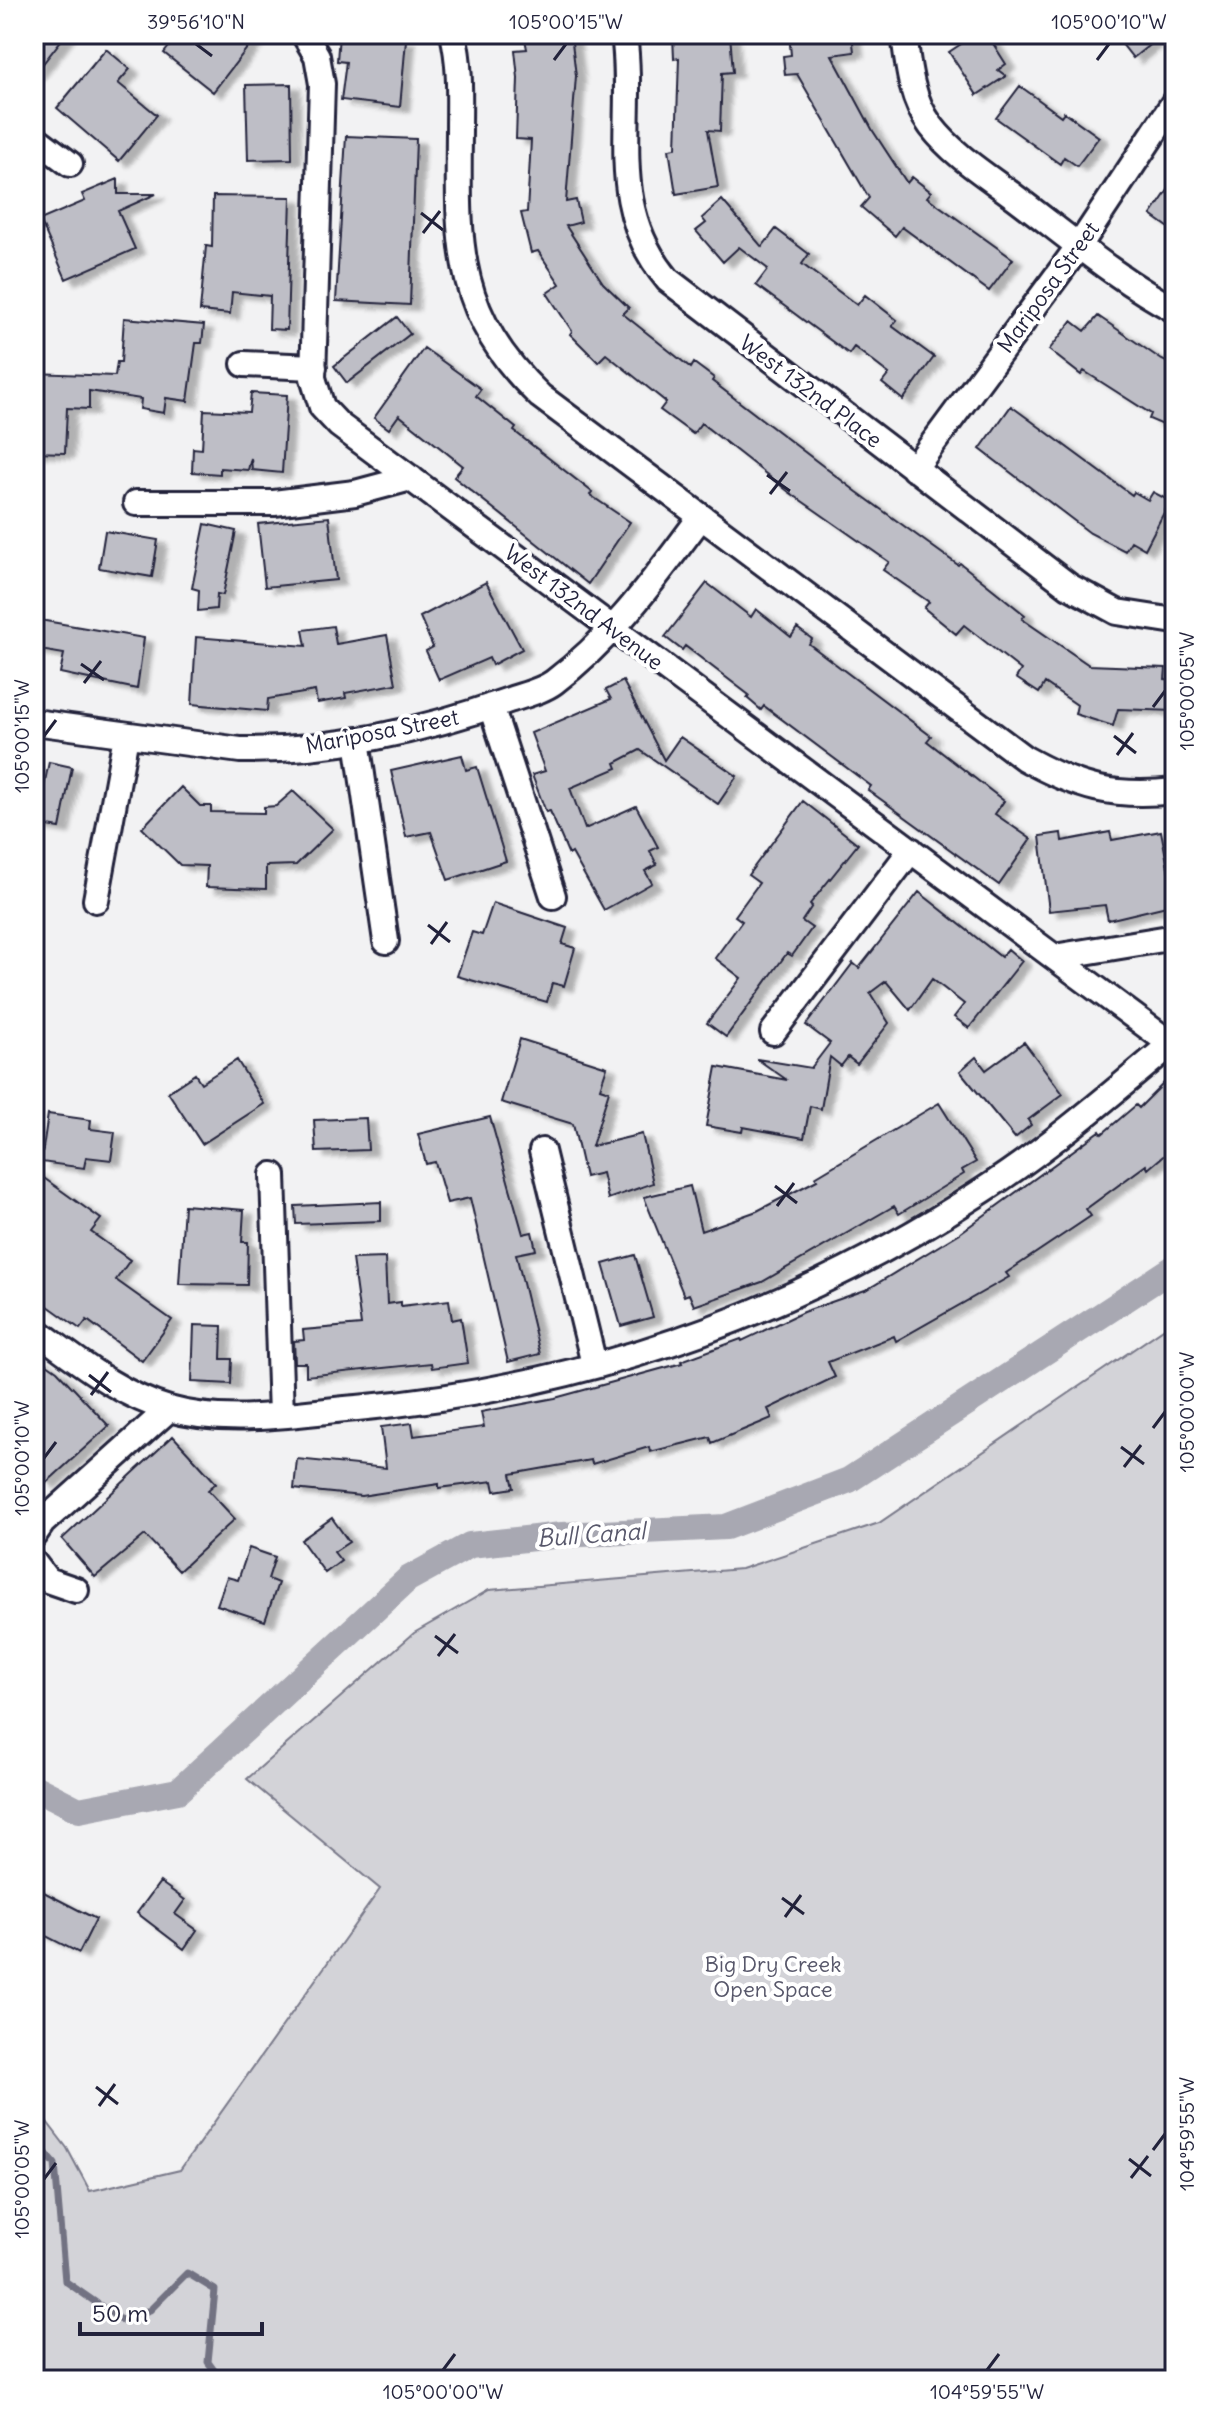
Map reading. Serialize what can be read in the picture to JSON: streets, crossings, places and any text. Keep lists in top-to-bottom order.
{
  "streets": {
    "street": ["Mariposa Street", "West 132nd Place", "West 132nd Avenue"]
  },
  "crossings": [
    ["Mariposa Street", "West 132nd Place"],
    ["Mariposa Street", "West 132nd Avenue"]
  ],
  "water": ["Bull Canal"],
  "parks": ["Big Dry Creek Open Space"],
  "scale_bar": "50 m",
  "coordinates": [
    "39°56'10\"N",
    "105°00'15\"W",
    "105°00'10\"W",
    "105°00'05\"W",
    "105°00'00\"W",
    "104°59'55\"W"
  ]
}
